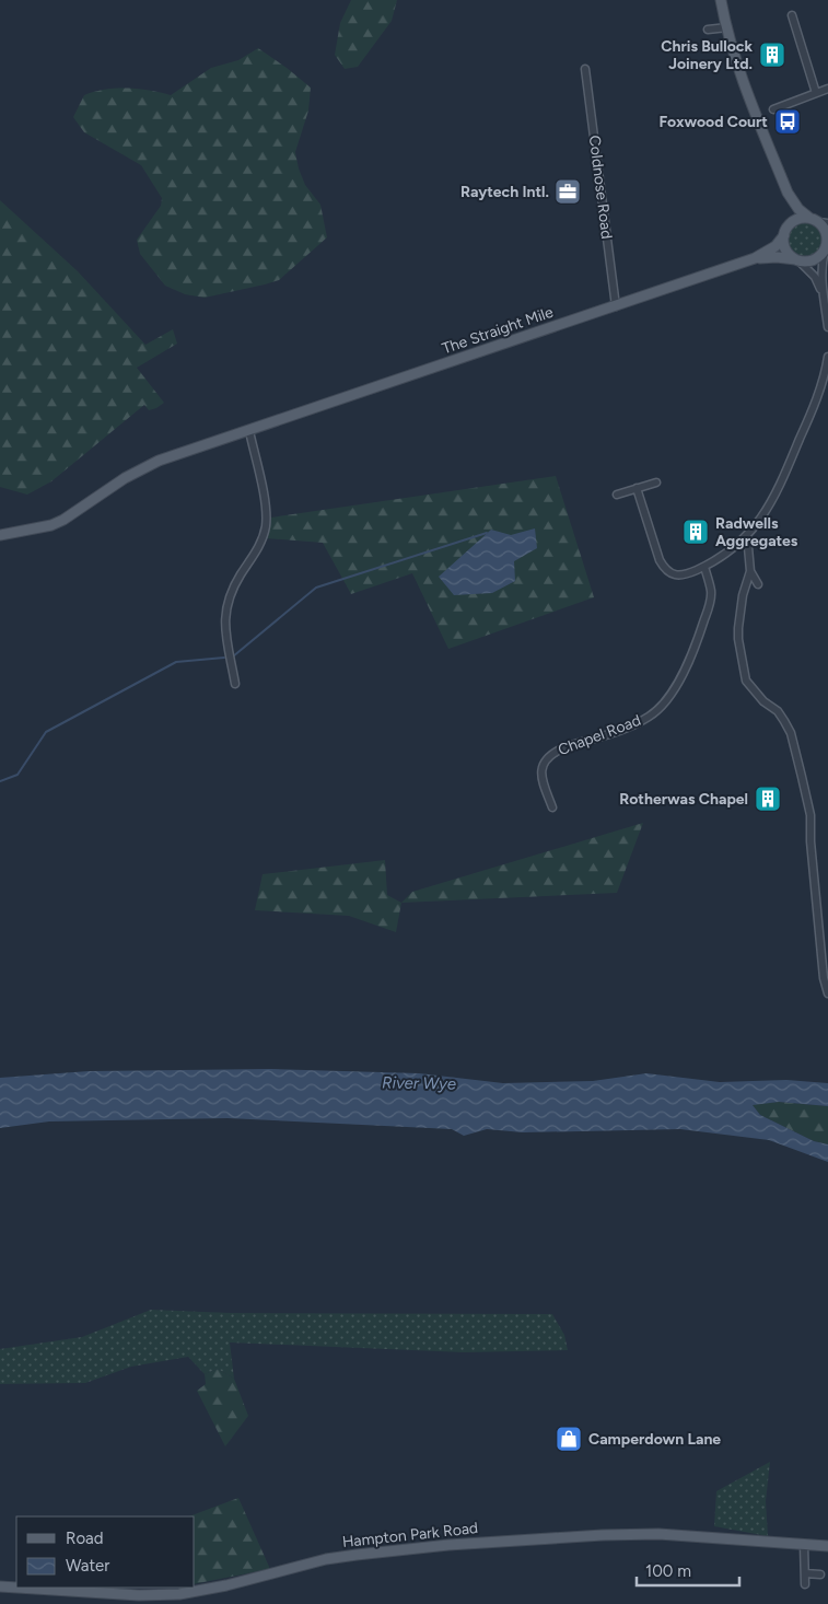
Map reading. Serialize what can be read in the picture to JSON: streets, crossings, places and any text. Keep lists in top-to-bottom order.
{
  "streets": {
    "main road": ["The Straight Mile", "Hampton Park Road"],
    "street": ["Coldnose Road", "Chapel Road"]
  },
  "crossings": [
    ["Coldnose Road", "The Straight Mile"]
  ],
  "water": ["River Wye"],
  "places": {
    "building": ["Chris Bullock Joinery Ltd.", "Radwells Aggregates", "Rotherwas Chapel"],
    "bus stop": ["Foxwood Court"],
    "office": ["Raytech Intl."],
    "shop": ["Camperdown Lane"]
  },
  "legend": ["Road", "Water"],
  "scale_bar": "100 m"
}
